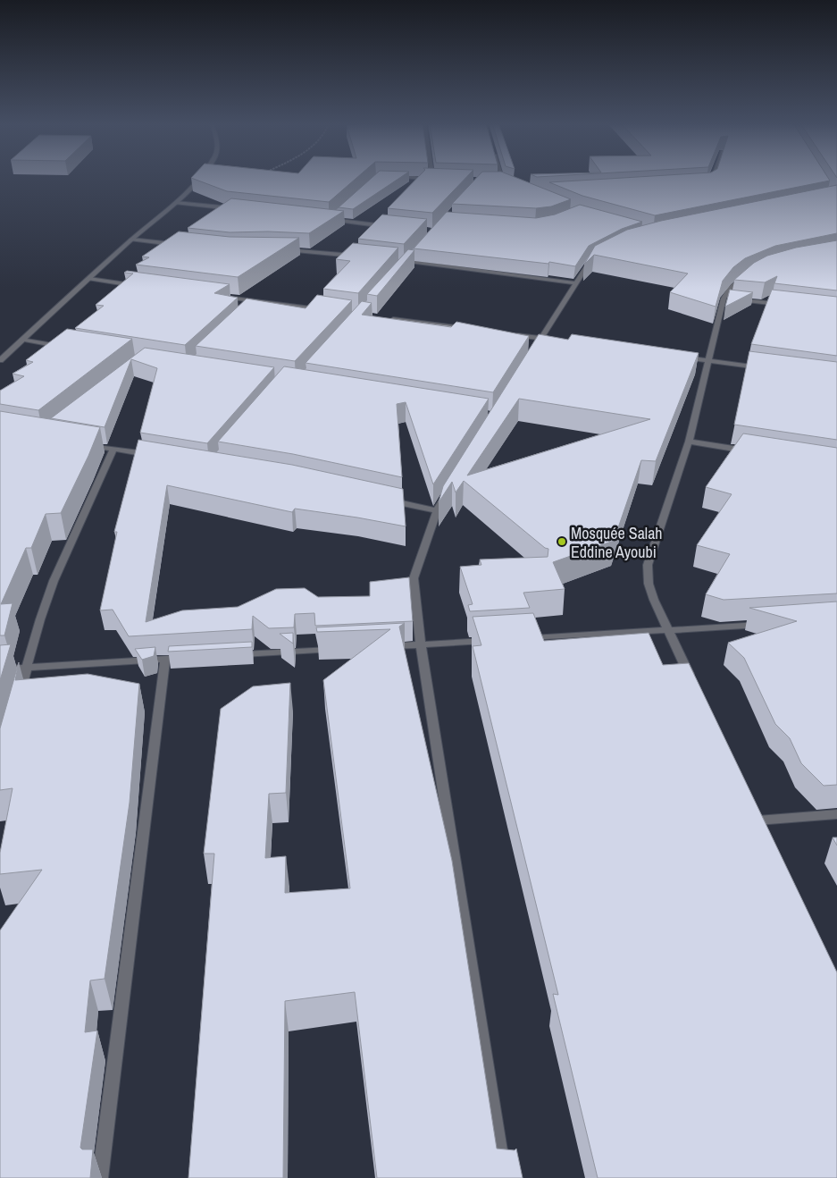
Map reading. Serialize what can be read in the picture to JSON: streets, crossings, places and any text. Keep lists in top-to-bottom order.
{
  "places": ["Mosquée Salah Eddine Ayoubi"]
}
